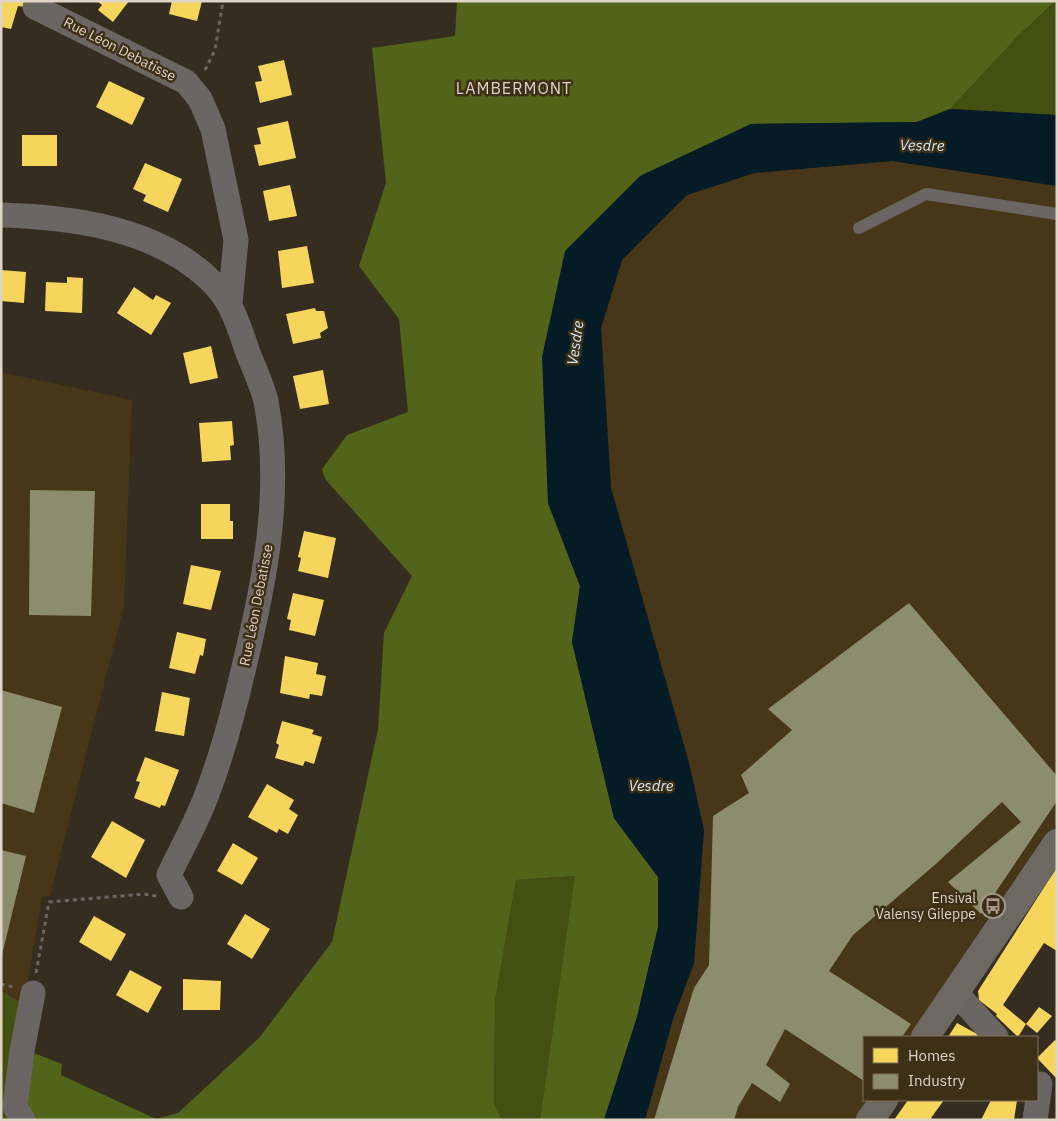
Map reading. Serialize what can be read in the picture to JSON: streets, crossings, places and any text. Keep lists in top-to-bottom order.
{
  "streets": {
    "street": ["Rue Léon Debatisse"]
  },
  "districts": ["LAMBERMONT"],
  "water": ["Vesdre"],
  "places": {
    "bus stop": ["Ensival Valensy Gileppe"]
  },
  "legend": ["Homes", "Industry"]
}
